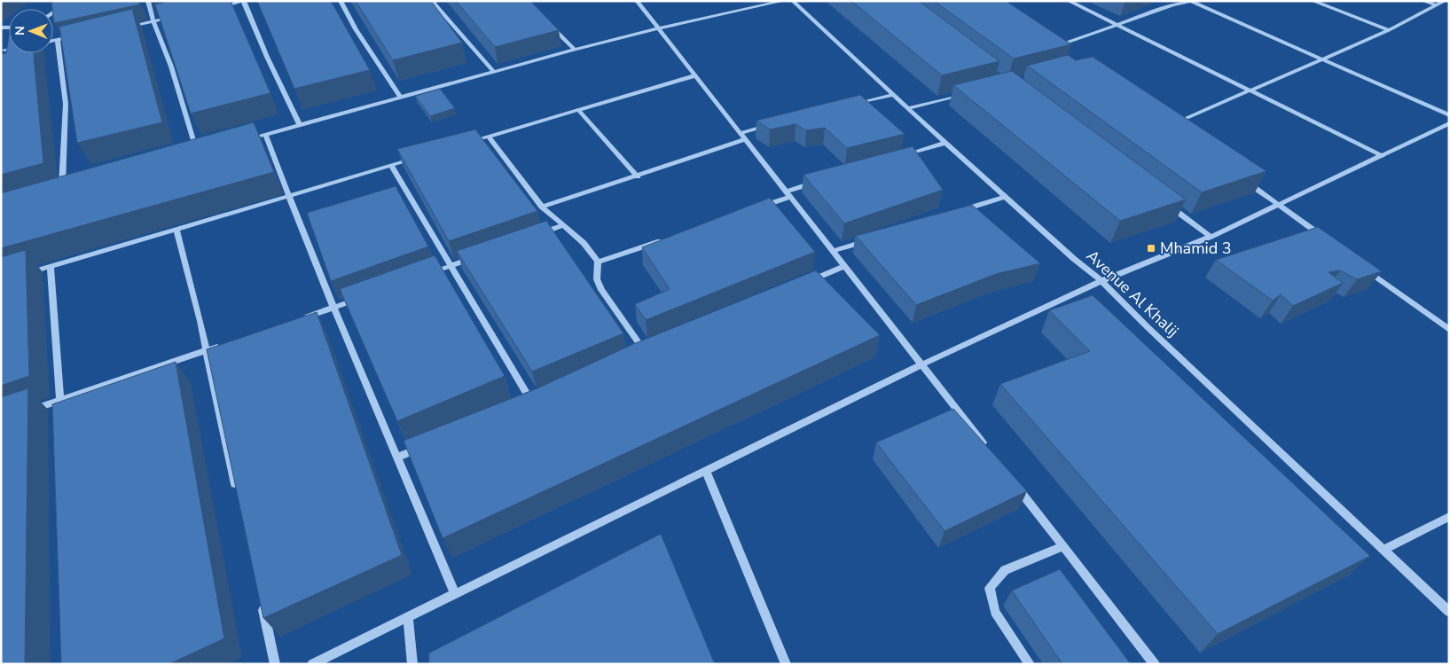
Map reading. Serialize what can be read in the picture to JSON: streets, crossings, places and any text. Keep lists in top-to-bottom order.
{
  "streets": {
    "street": ["Avenue Al Khalij"]
  },
  "places": {
    "transit": ["Mhamid 3"]
  },
  "north": "left"
}
